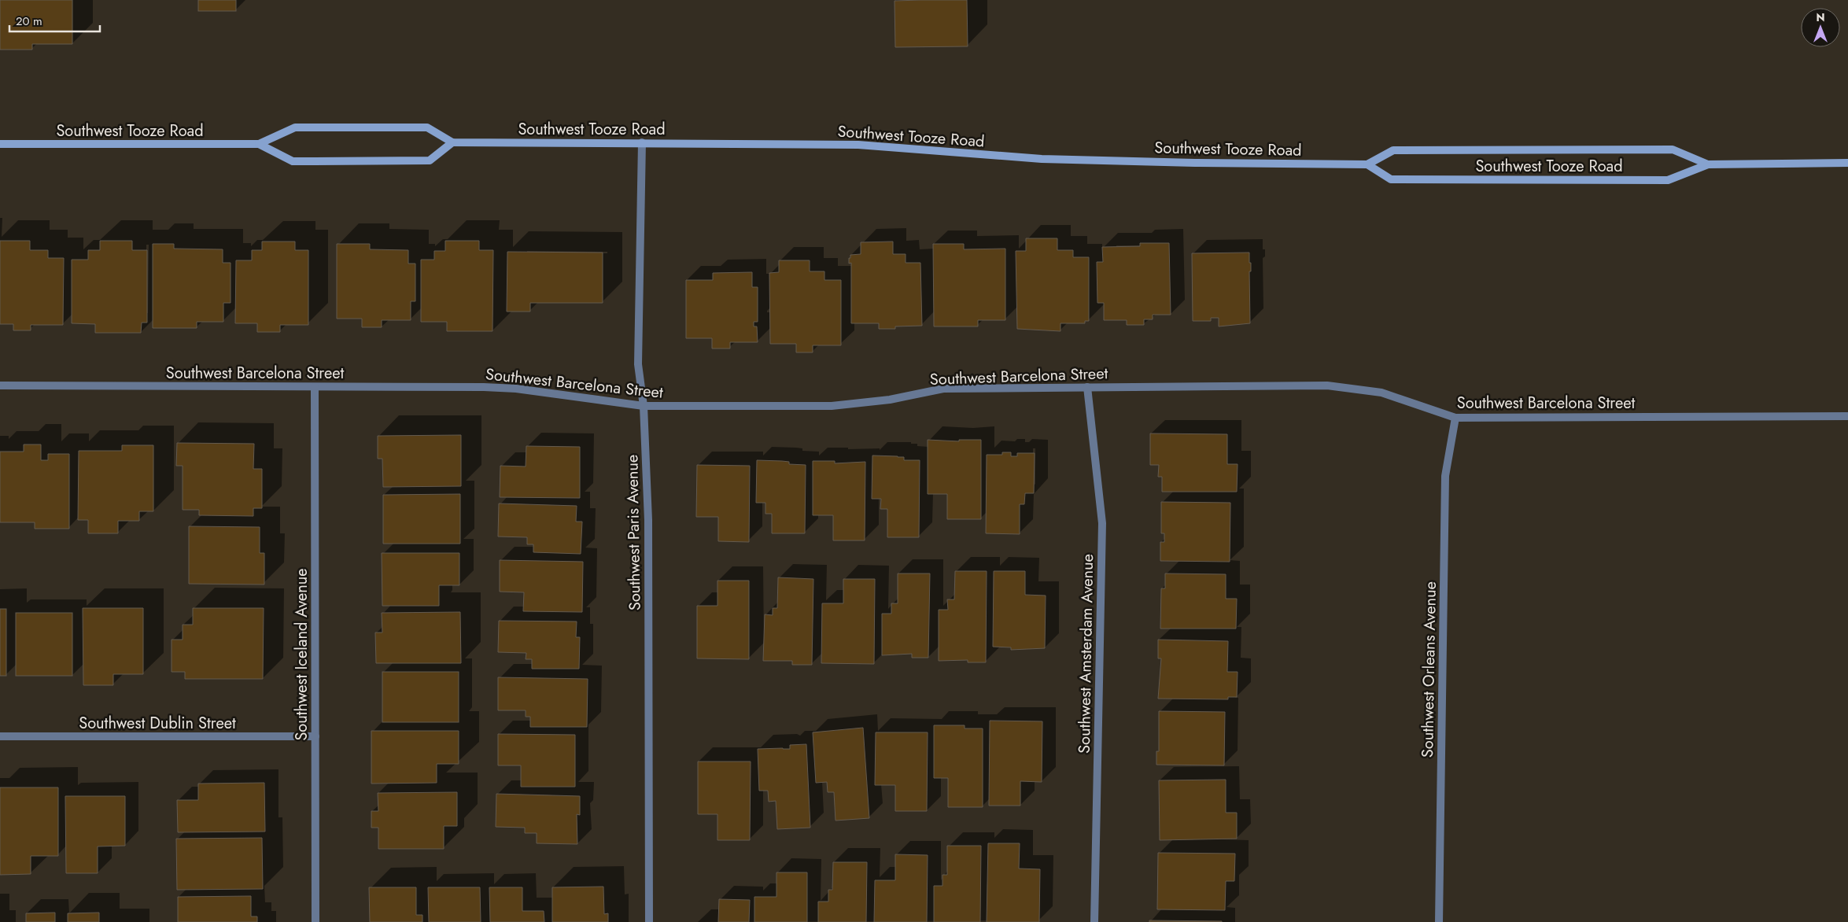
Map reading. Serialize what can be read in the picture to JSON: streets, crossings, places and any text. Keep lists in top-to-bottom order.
{
  "streets": {
    "main road": ["Southwest Tooze Road"],
    "street": [
      "Southwest Barcelona Street",
      "Southwest Paris Avenue",
      "Southwest Amsterdam Avenue",
      "Southwest Iceland Avenue",
      "Southwest Orleans Avenue",
      "Southwest Dublin Street"
    ]
  },
  "crossings": [
    ["Southwest Tooze Road", "Southwest Paris Avenue"],
    ["Southwest Barcelona Street", "Southwest Paris Avenue"],
    ["Southwest Barcelona Street", "Southwest Amsterdam Avenue"],
    ["Southwest Barcelona Street", "Southwest Iceland Avenue"],
    ["Southwest Barcelona Street", "Southwest Orleans Avenue"],
    ["Southwest Iceland Avenue", "Southwest Dublin Street"]
  ],
  "scale_bar": "20 m",
  "north": "top"
}
